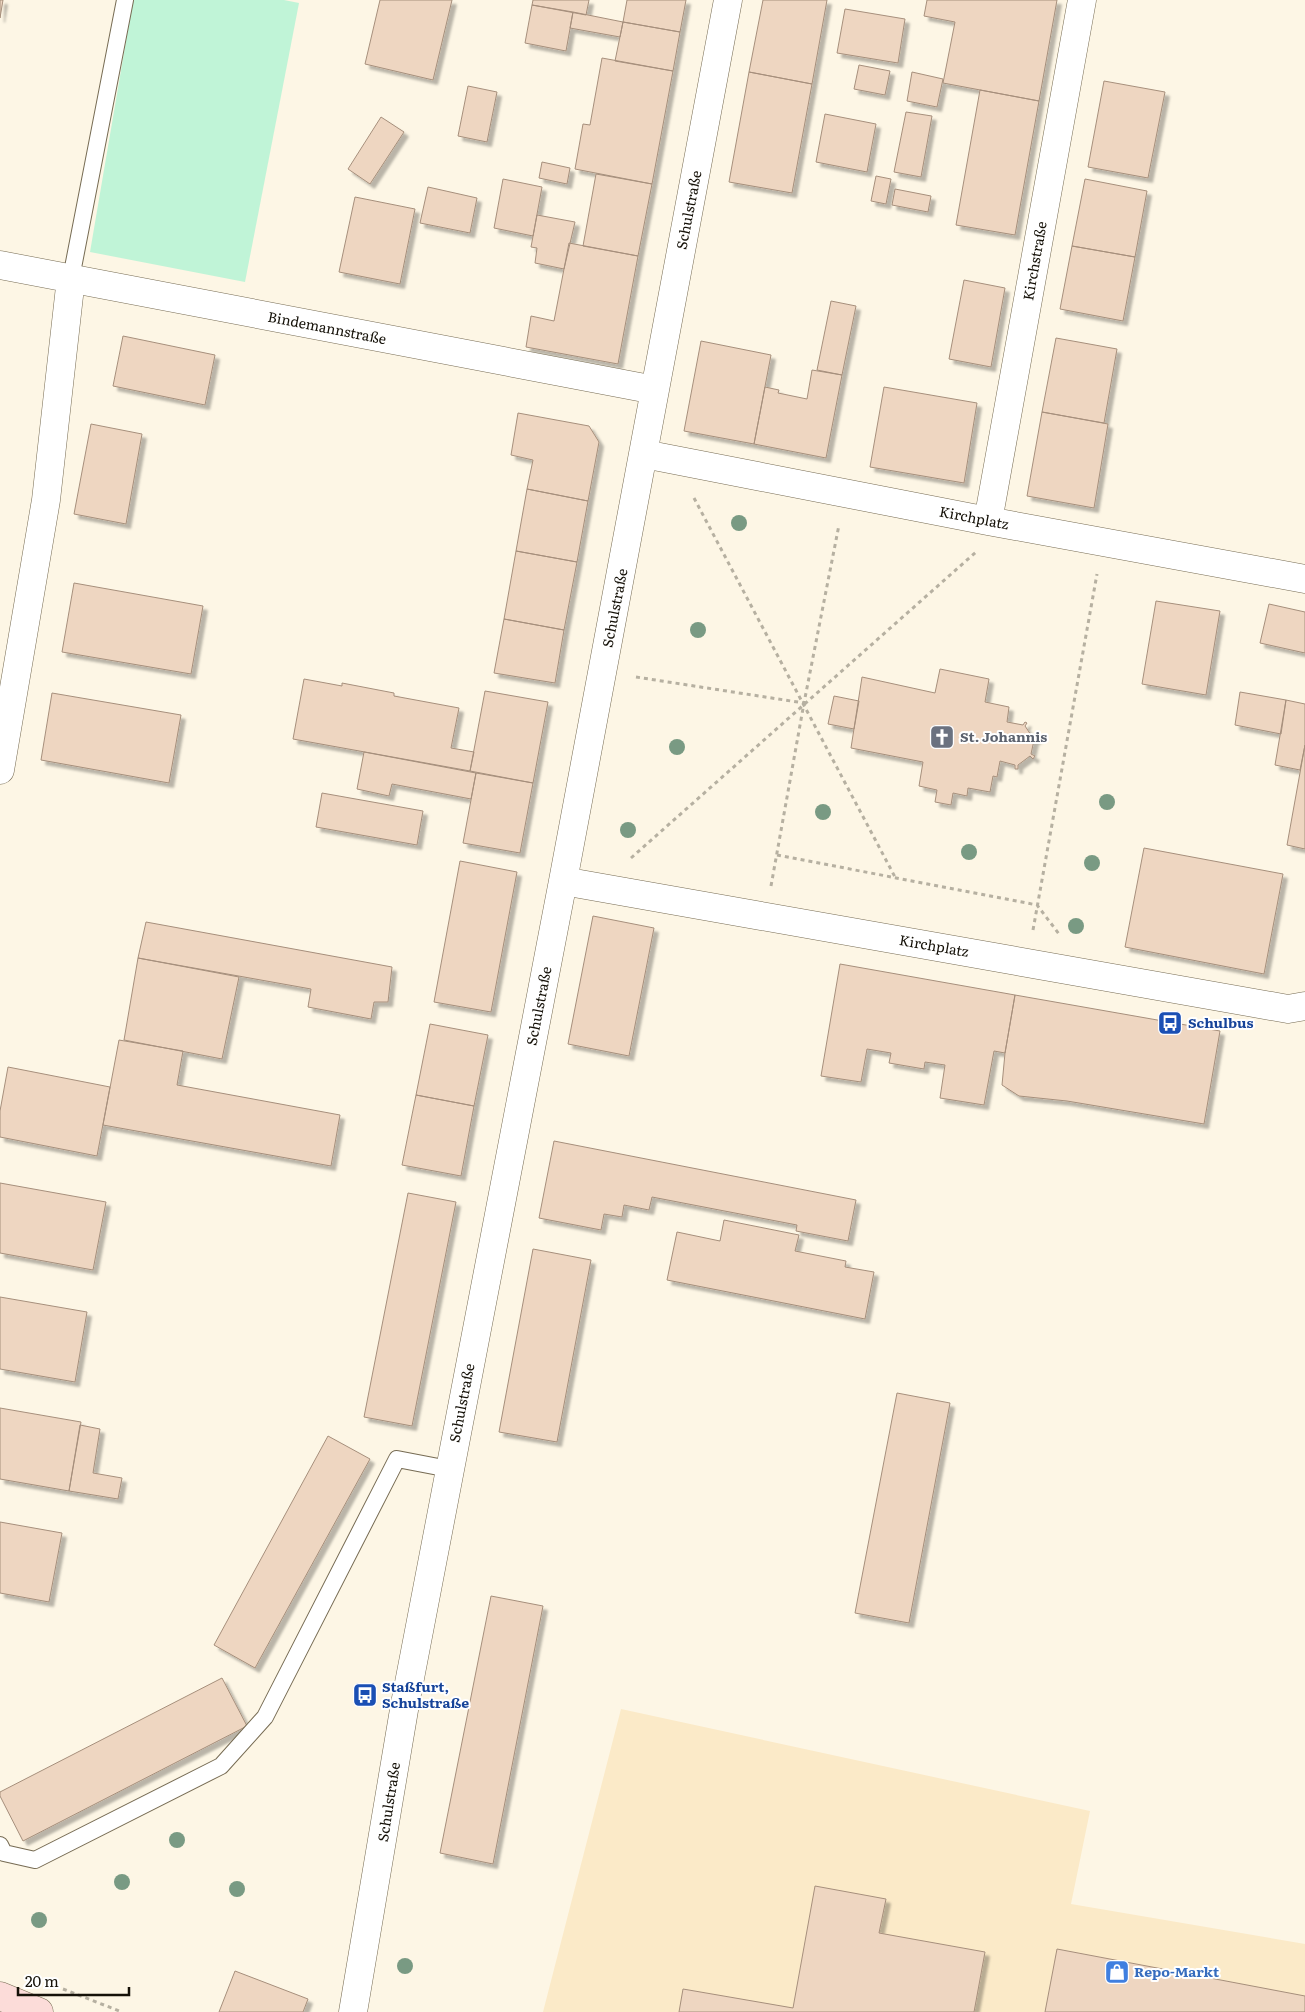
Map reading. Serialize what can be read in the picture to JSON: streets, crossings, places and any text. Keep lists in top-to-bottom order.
{
  "streets": {
    "street": [
      "Schulstraße",
      "Kirchstraße",
      "Bindemannstraße",
      "Kirchplatz"
    ]
  },
  "crossings": [
    ["Schulstraße", "Bindemannstraße"],
    ["Schulstraße", "Kirchplatz"],
    ["Kirchstraße", "Kirchplatz"]
  ],
  "places": {
    "church": ["St. Johannis"],
    "bus stop": ["Schulbus", "Staßfurt, Schulstraße"],
    "shop": ["Repo-Markt"]
  },
  "scale_bar": "20 m"
}
